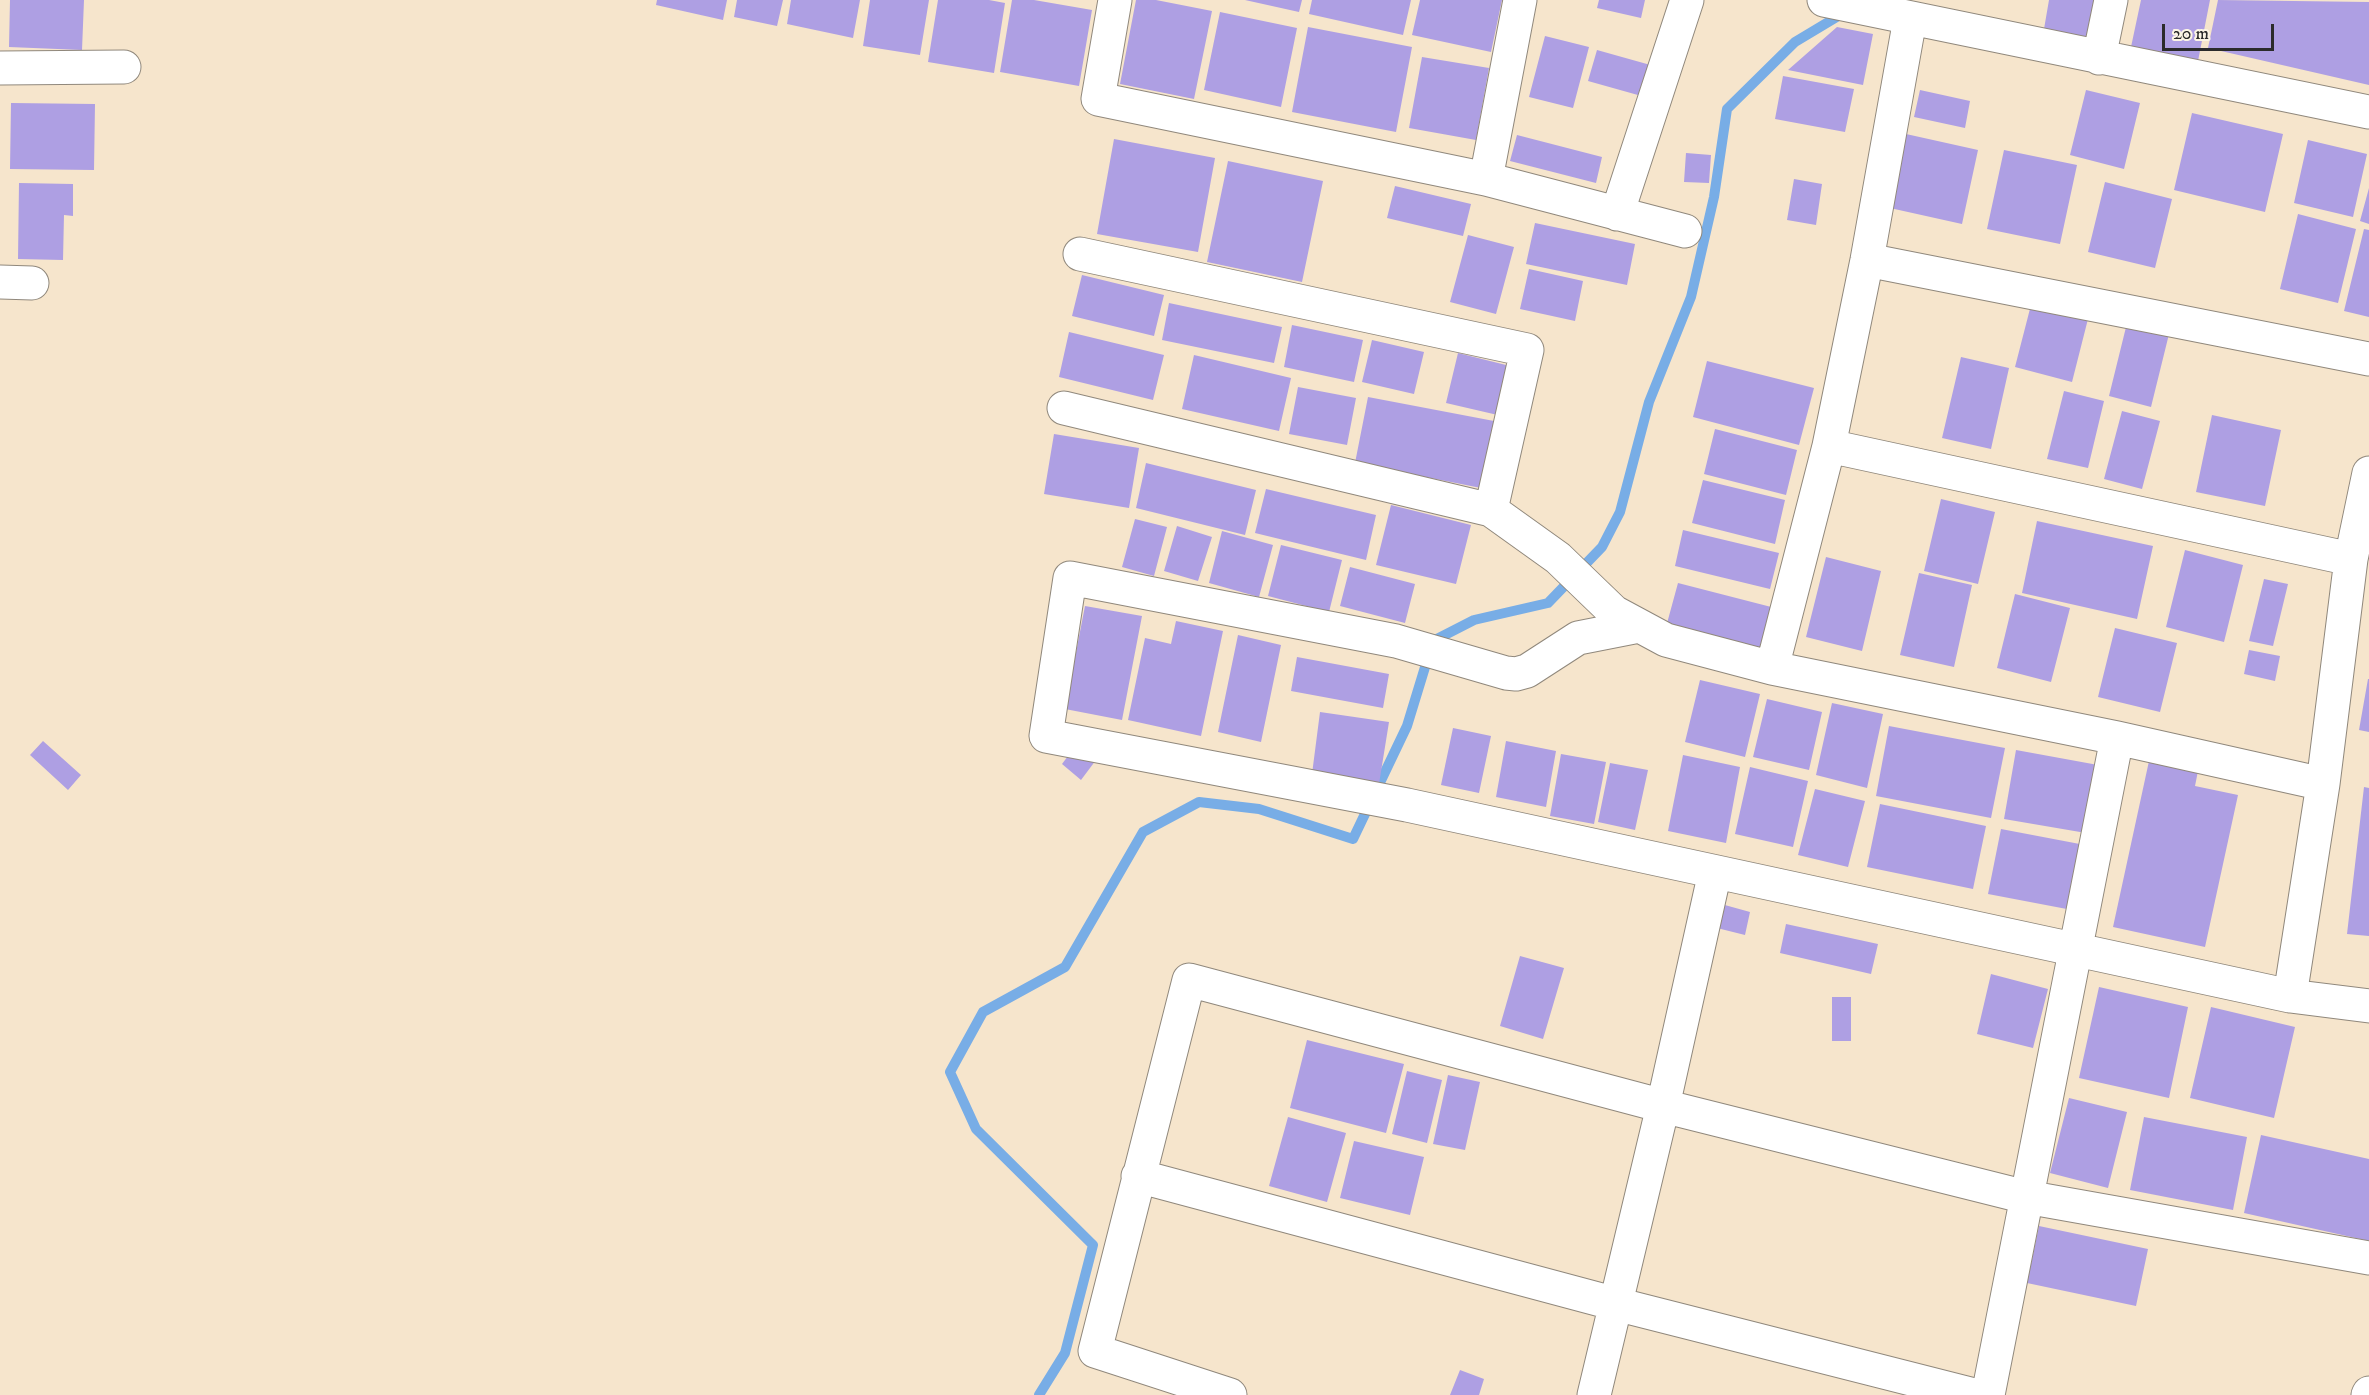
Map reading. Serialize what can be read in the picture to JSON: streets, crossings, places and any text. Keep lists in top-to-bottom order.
{
  "scale_bar": "20 m"
}
